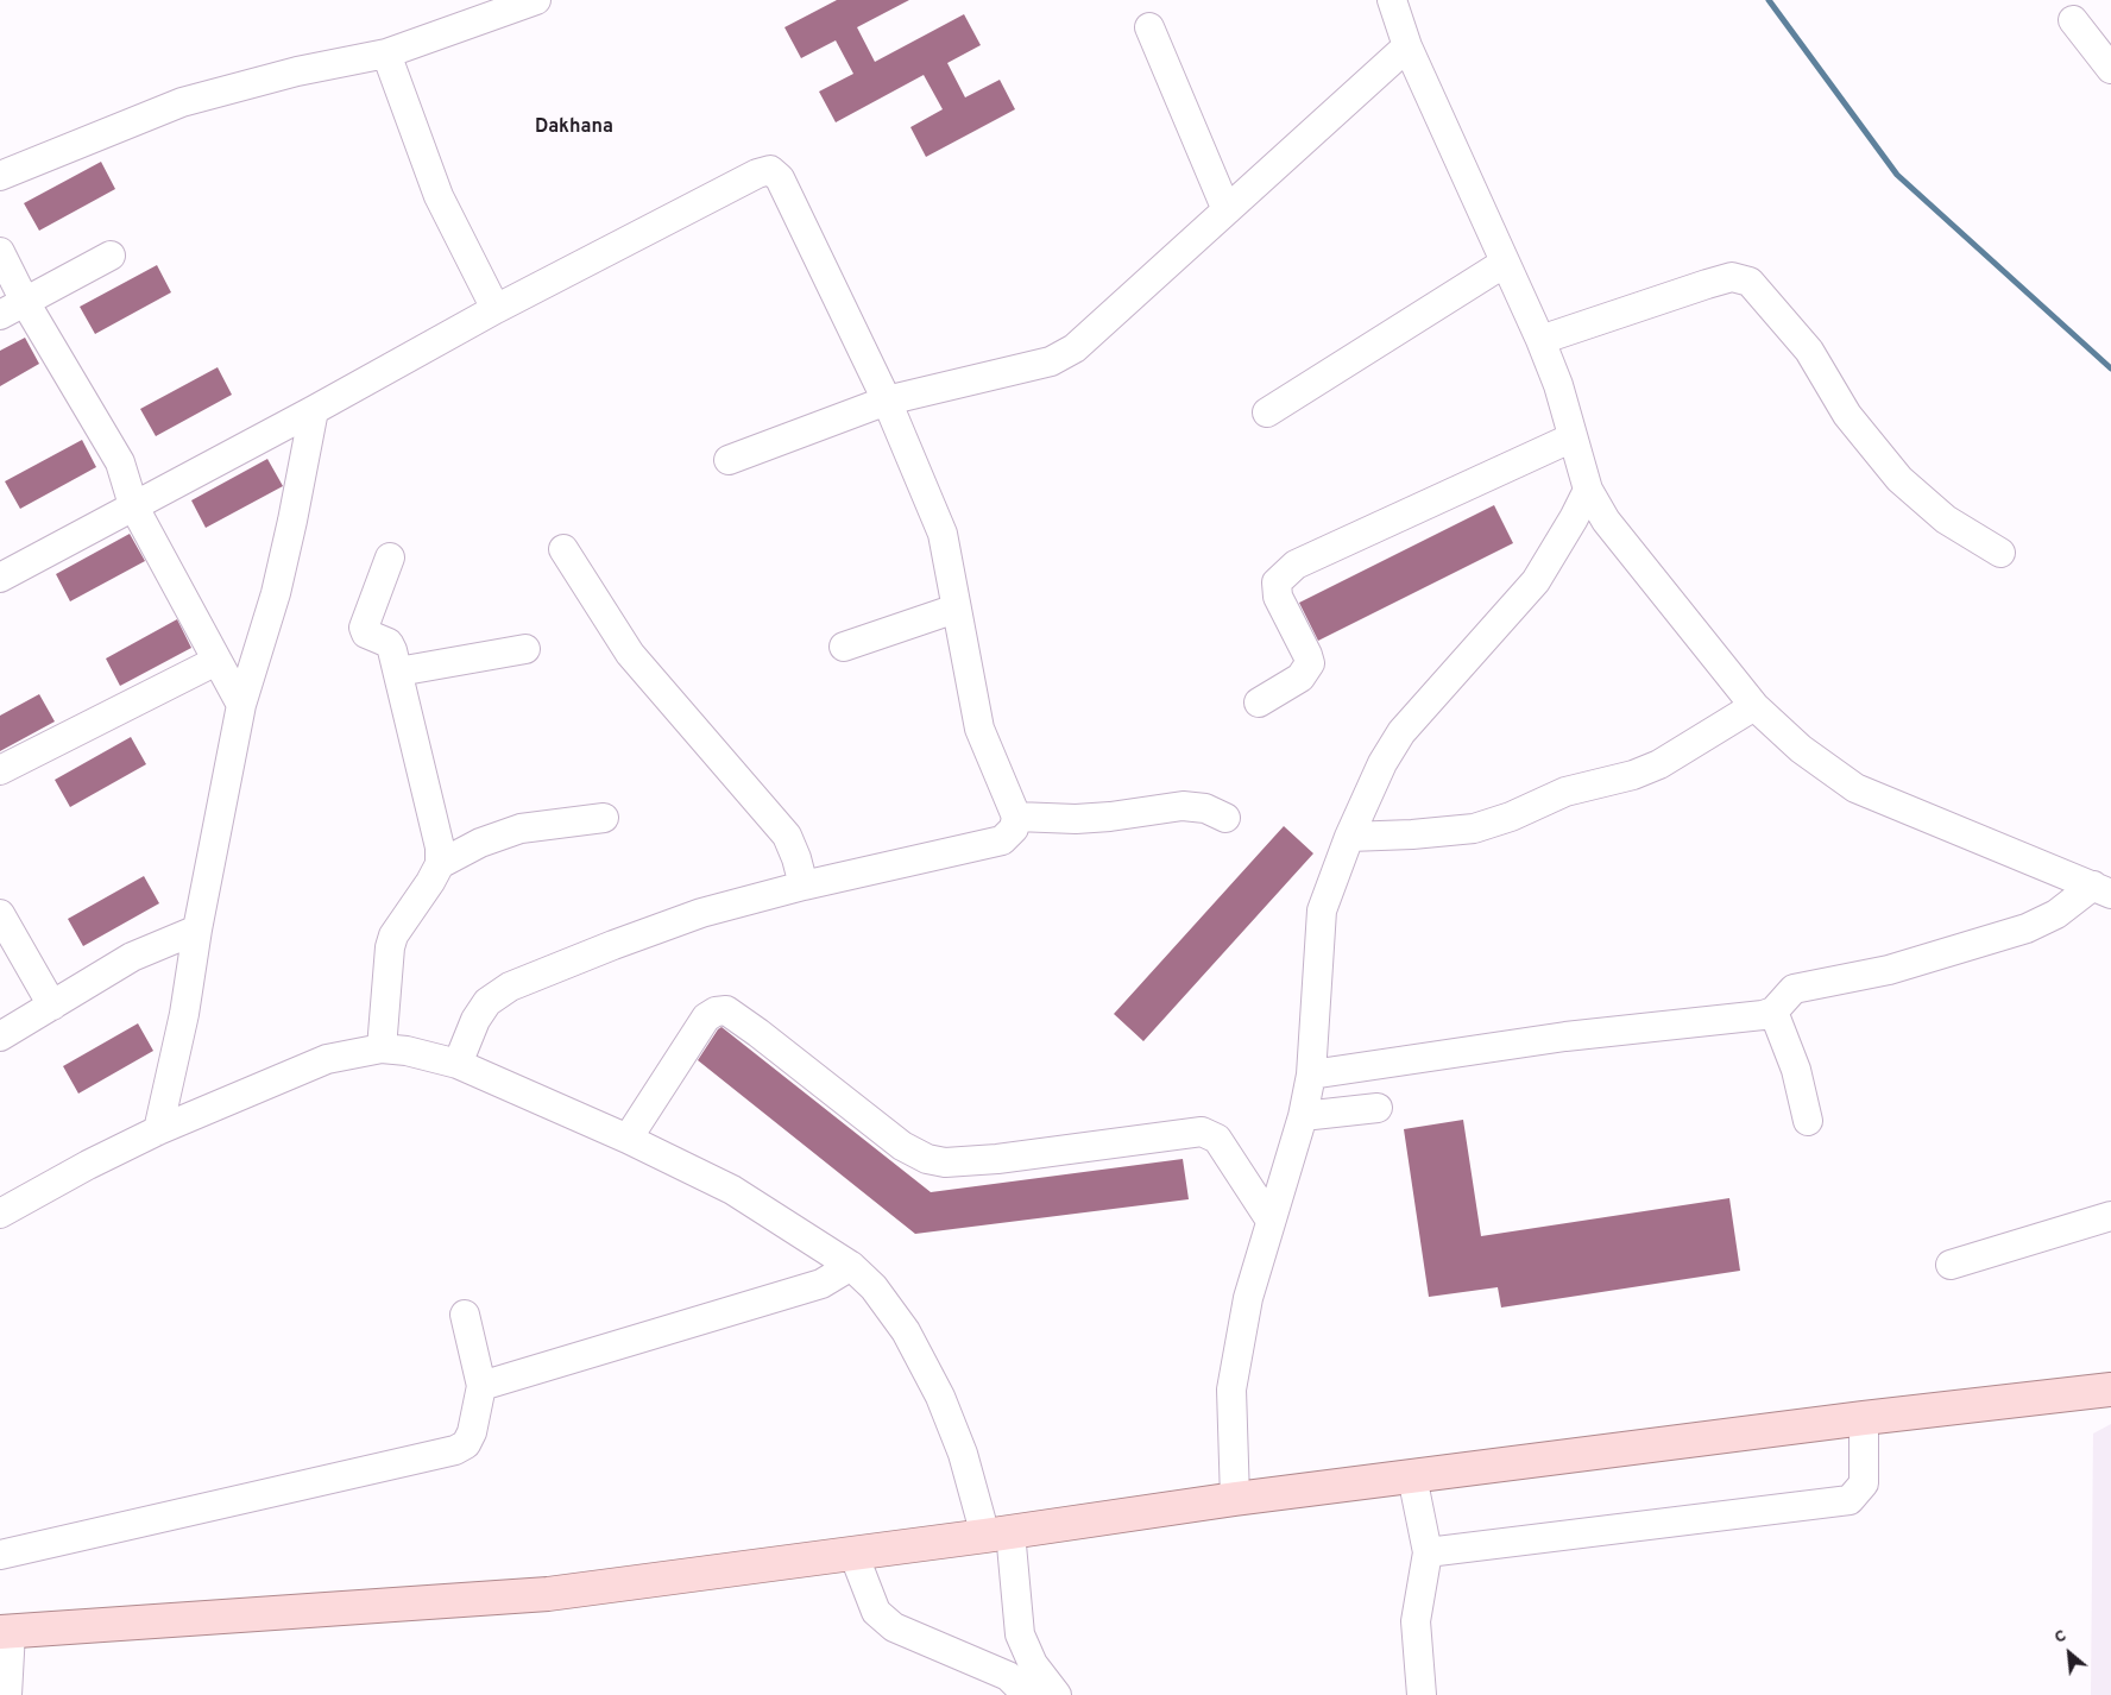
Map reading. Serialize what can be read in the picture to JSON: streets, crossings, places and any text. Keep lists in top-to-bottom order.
{
  "districts": ["Dakhana"],
  "north": "top left"
}
